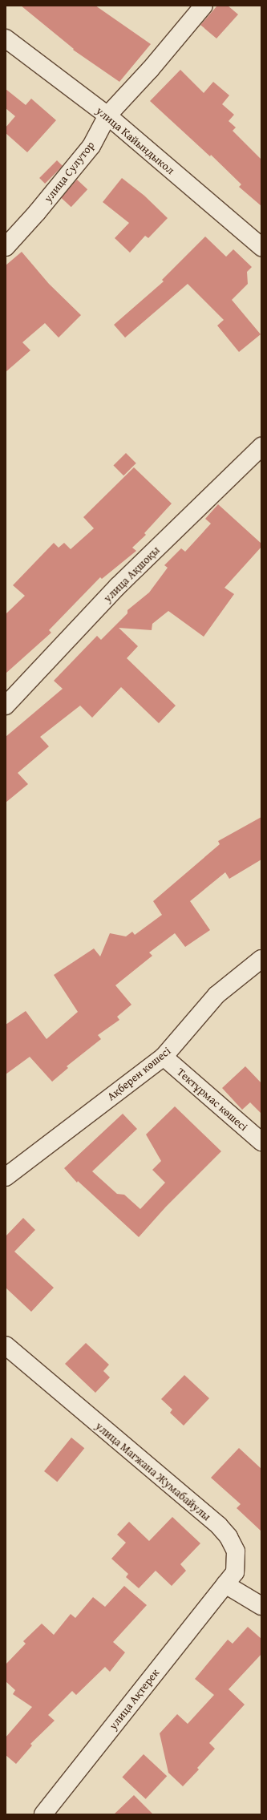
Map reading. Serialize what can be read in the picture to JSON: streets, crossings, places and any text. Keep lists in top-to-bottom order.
{
  "streets": {
    "street": [
      "улица Кайындыкол",
      "улица Сулутор",
      "улица Ақшоқы",
      "Ақберен көшесі",
      "Тектұрмас көшесі",
      "улица Магжана Жумабайулы",
      "улица Ақтерек"
    ]
  },
  "crossings": [
    ["улица Кайындыкол", "улица Сулутор"],
    ["Ақберен көшесі", "Тектұрмас көшесі"],
    ["улица Магжана Жумабайулы", "улица Ақтерек"]
  ]
}
